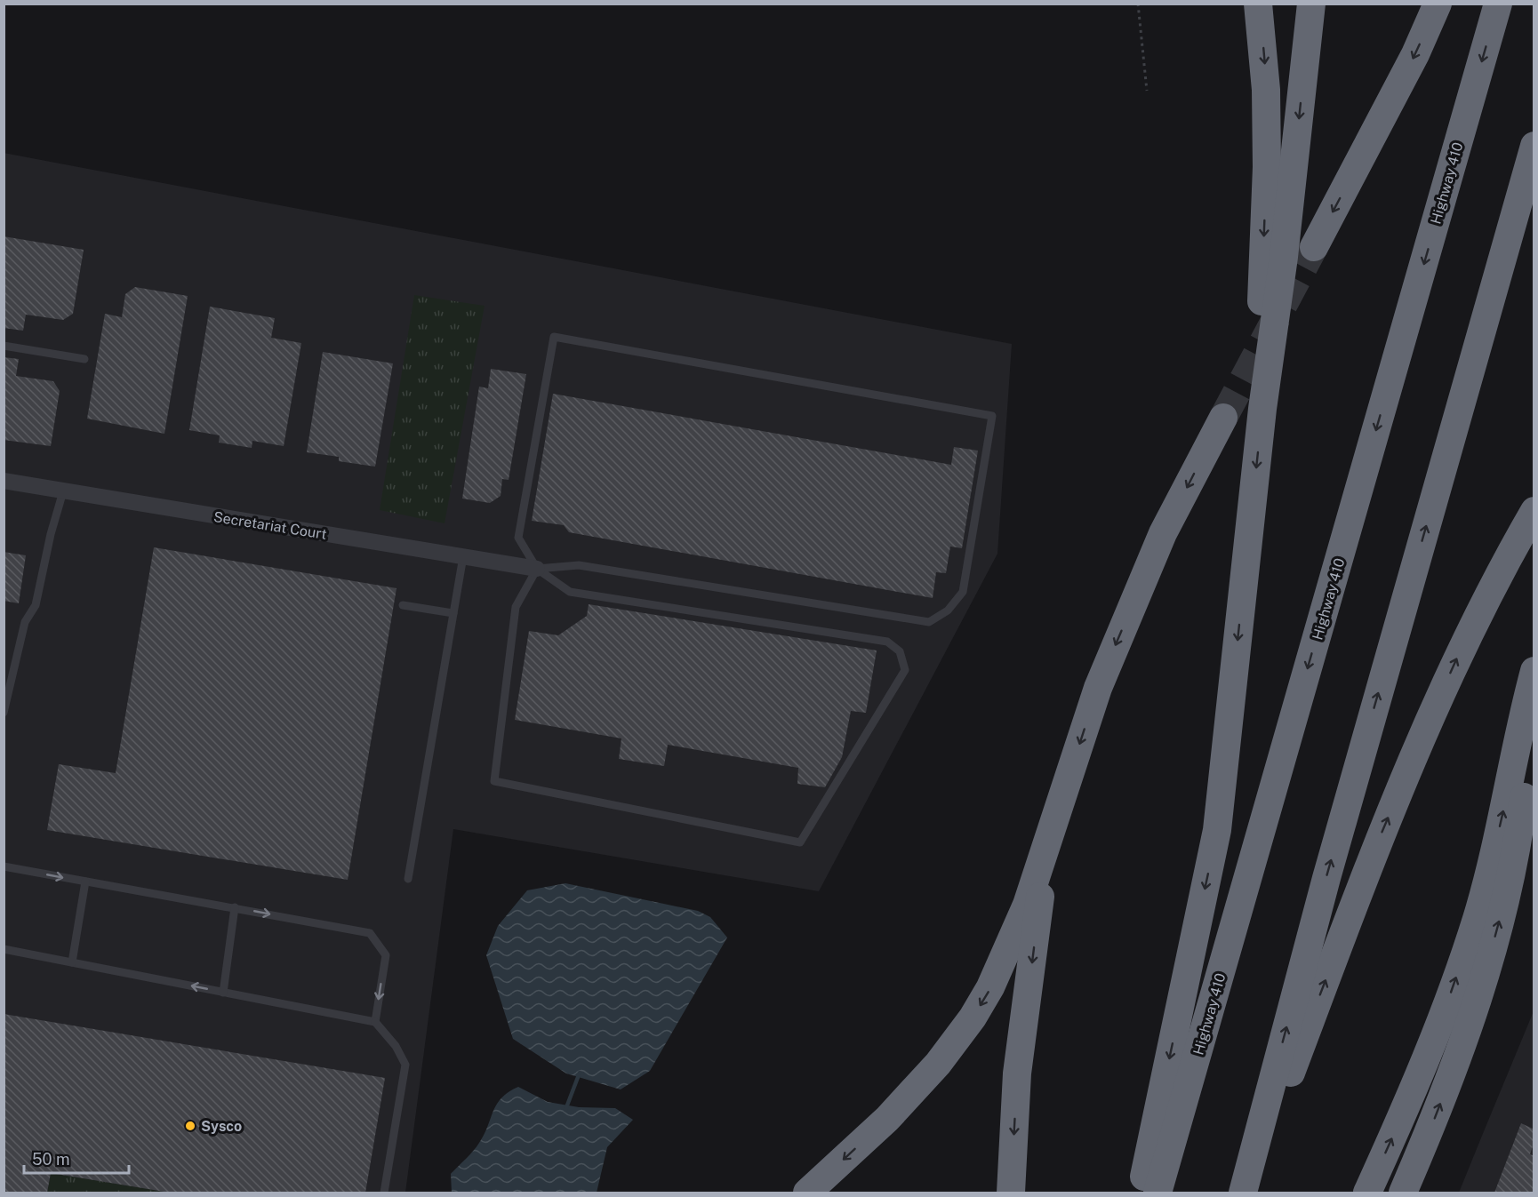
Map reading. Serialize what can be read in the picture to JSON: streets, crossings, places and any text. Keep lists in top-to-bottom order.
{
  "streets": {
    "highway": ["Highway 410"],
    "street": ["Secretariat Court"]
  },
  "places": ["Sysco"],
  "scale_bar": "50 m"
}
